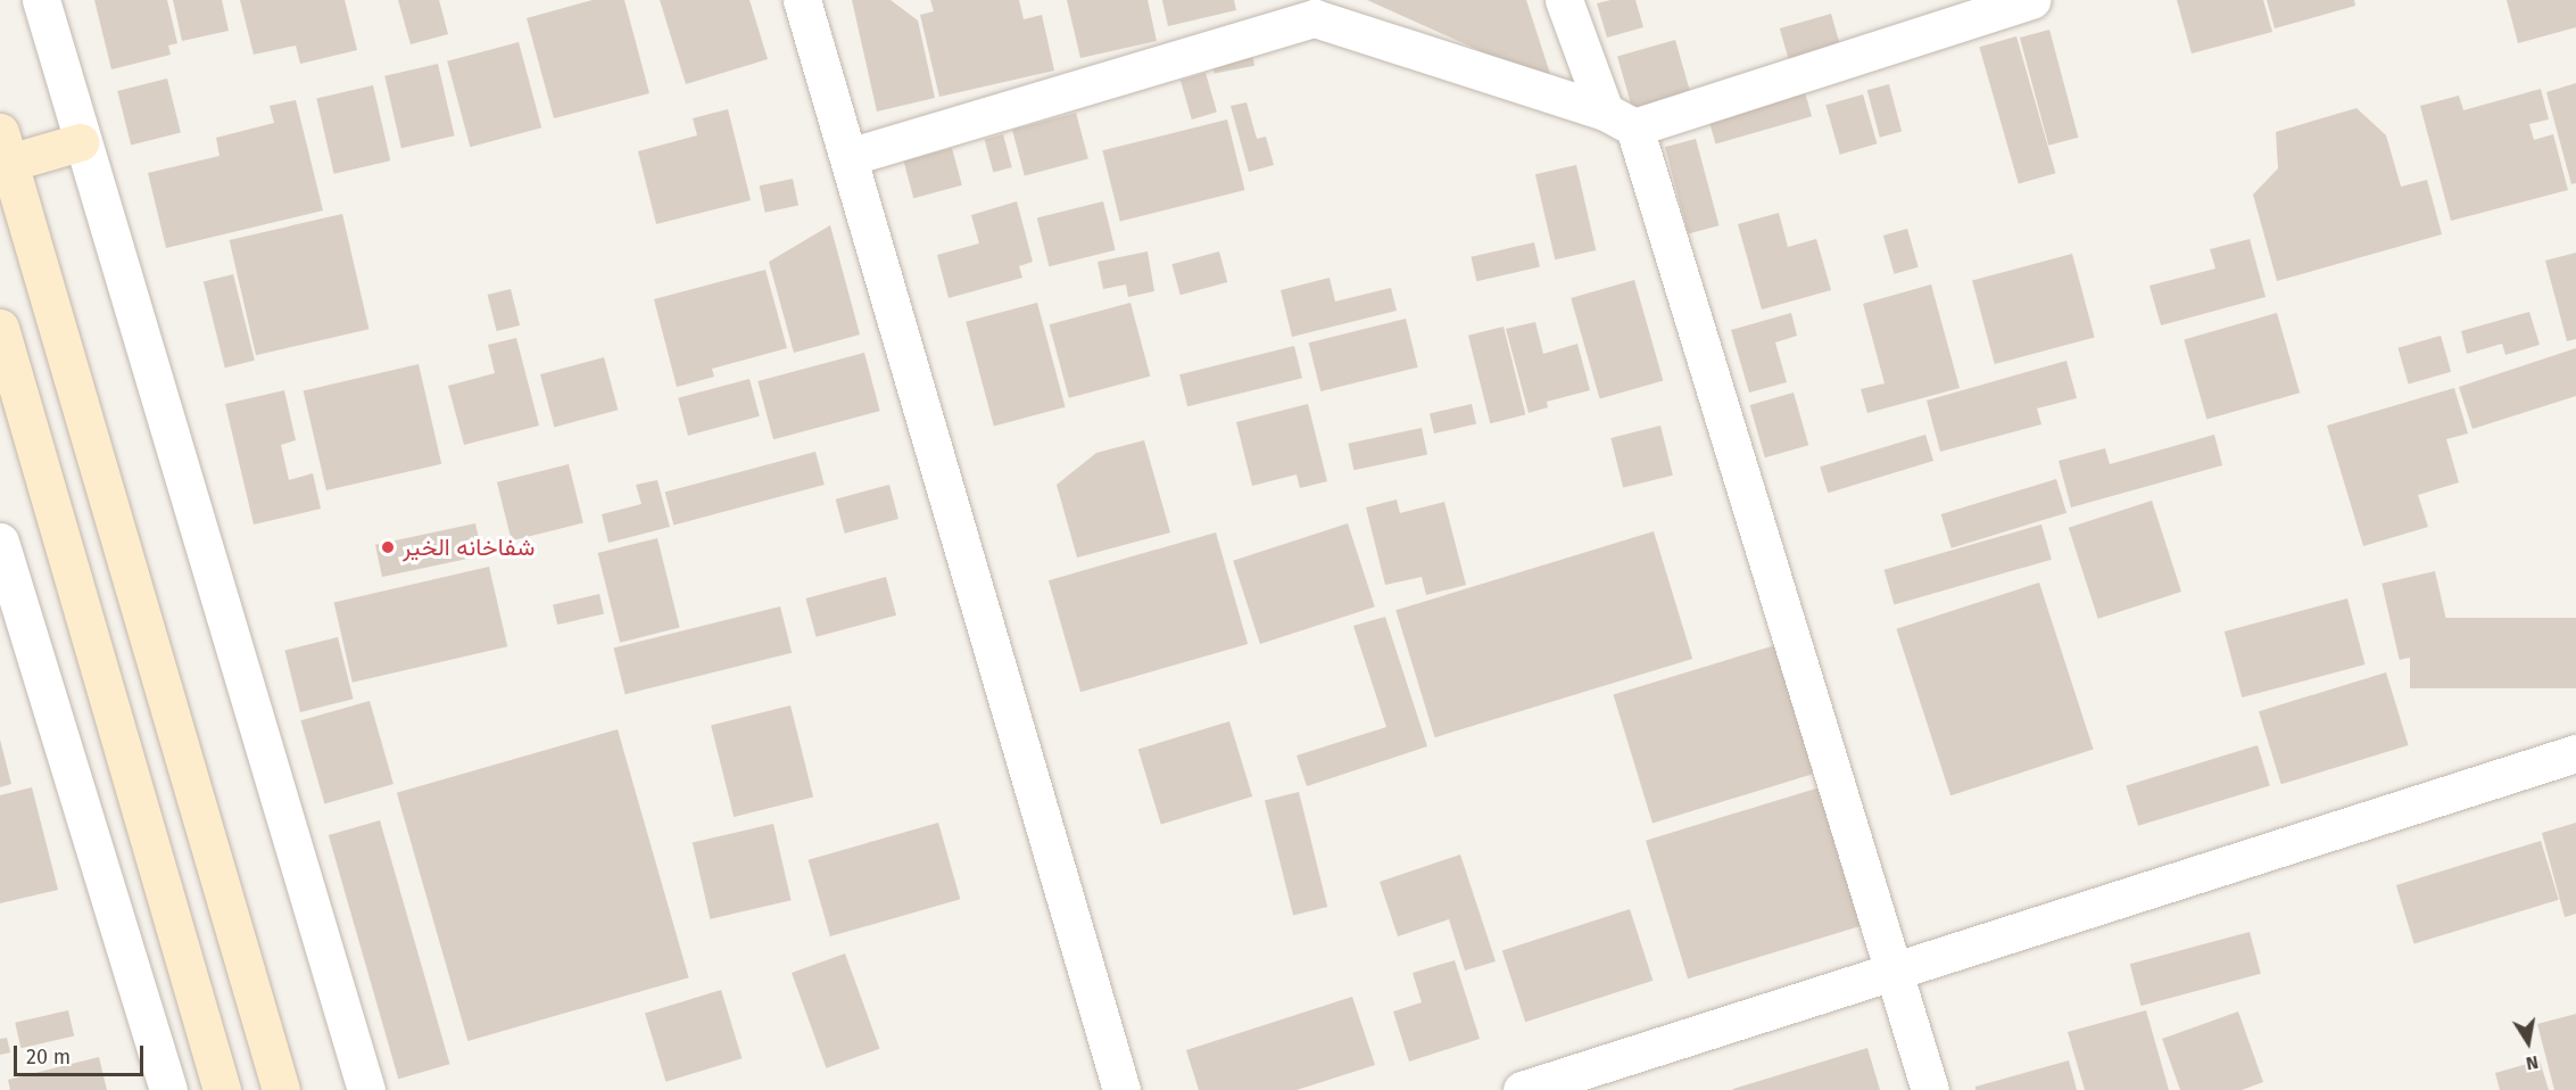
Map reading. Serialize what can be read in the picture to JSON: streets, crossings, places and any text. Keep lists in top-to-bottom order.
{
  "places": ["شفاخانه الخیر"],
  "scale_bar": "20 m",
  "north": "bottom"
}
